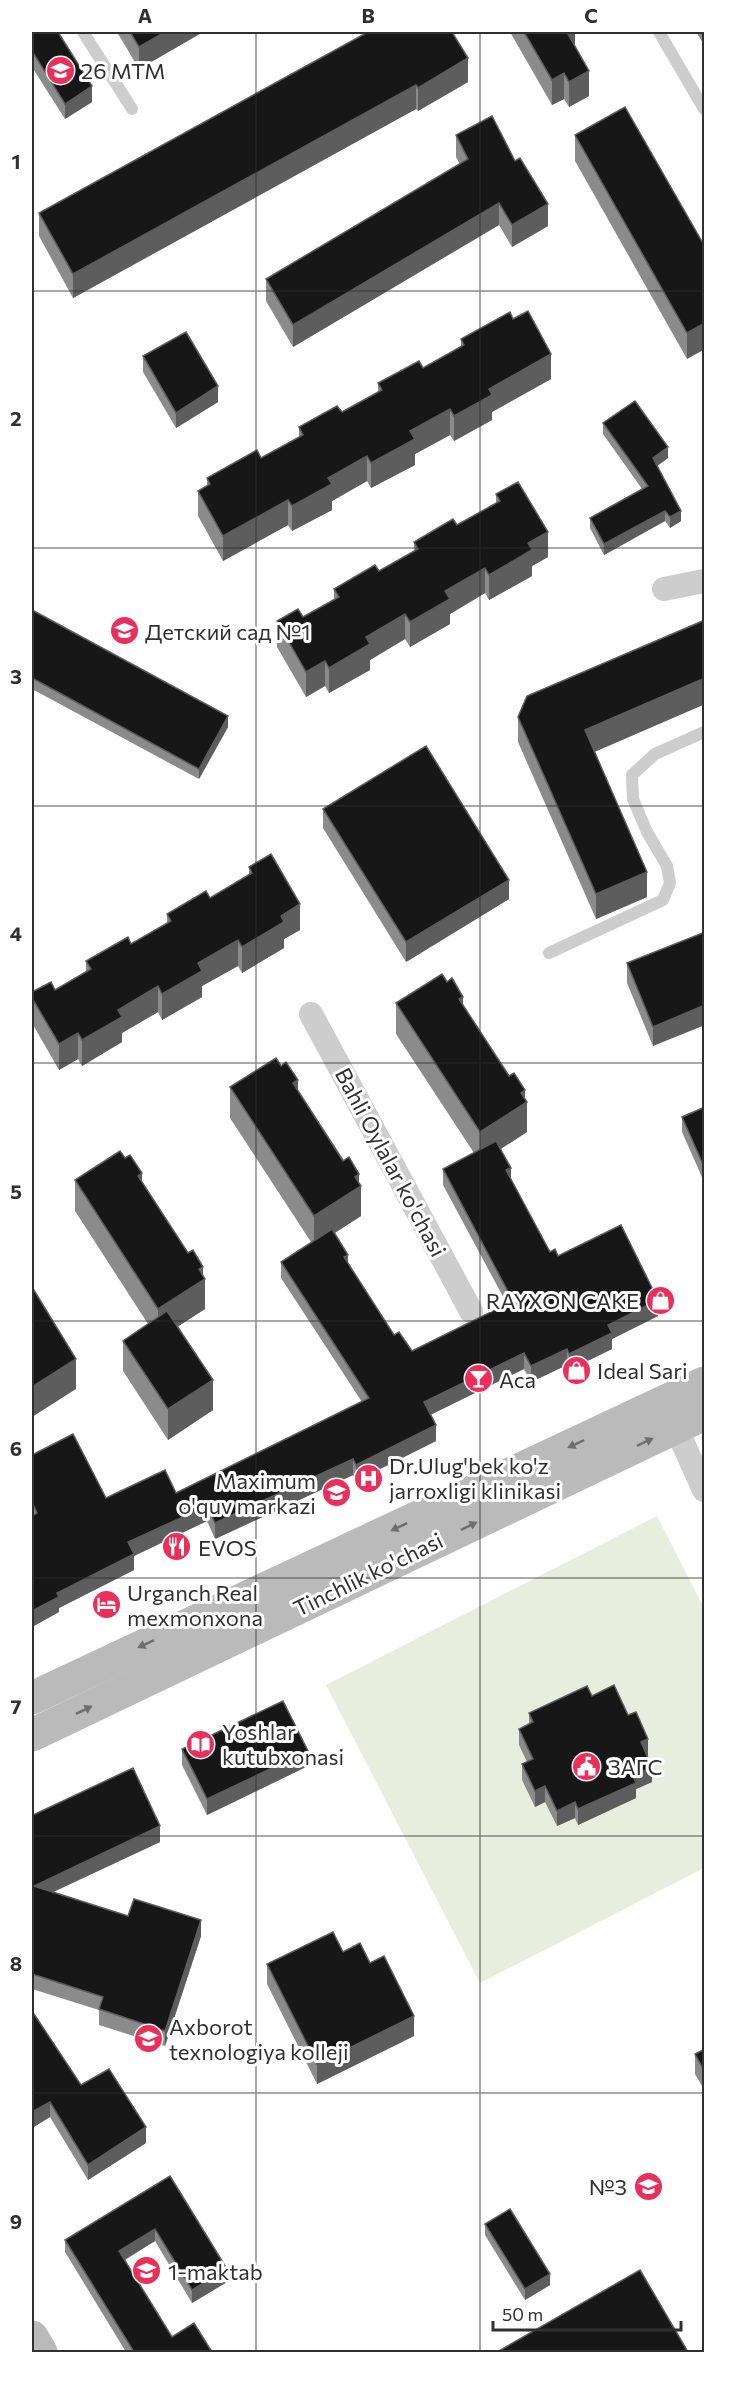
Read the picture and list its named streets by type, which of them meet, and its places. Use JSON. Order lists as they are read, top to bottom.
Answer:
{
  "streets": {
    "main road": ["Tinchlik ko'chasi"],
    "street": ["Bahli Oylalar ko'chasi"]
  },
  "places": {
    "school or university": [
      "26 MTM",
      "Детский сад №1",
      "Maximum o'quv markazi",
      "Axborot texnologiya kolleji",
      "№3",
      "1-maktab"
    ],
    "shop": ["RAYXON CAKE", "Ideal Sari"],
    "bar": ["Аса"],
    "hospital": ["Dr.Ulug'bek ko'z jarroxligi klinikasi"],
    "restaurant": ["EVOS"],
    "hotel": ["Urganch Real mexmonxona"],
    "library": ["Yoshlar kutubxonasi"],
    "public building": ["ЗАГС"]
  },
  "scale_bar": "50 m",
  "grid": {
    "columns": ["A", "B", "C"],
    "rows": [
      "1",
      "2",
      "3",
      "4",
      "5",
      "6",
      "7",
      "8",
      "9"
    ]
  }
}
